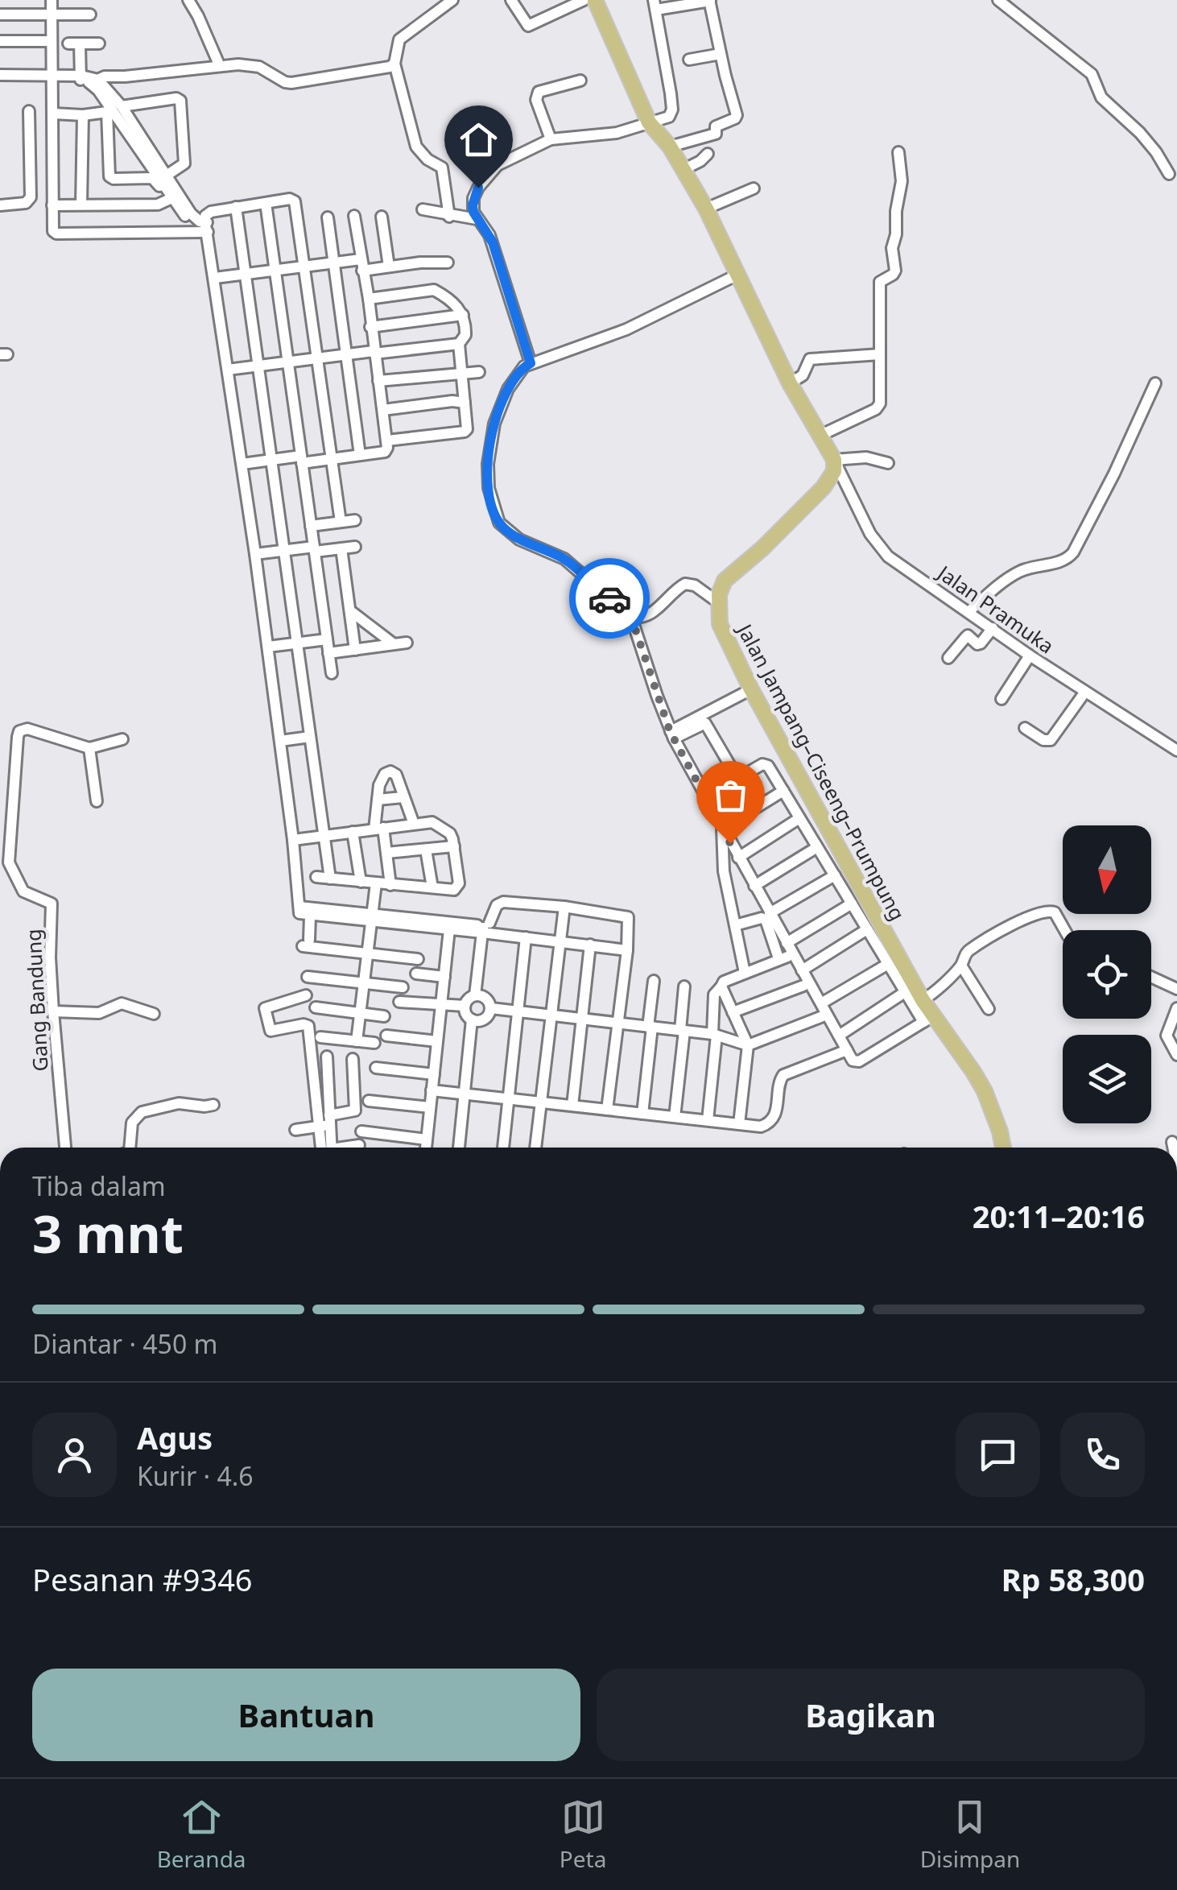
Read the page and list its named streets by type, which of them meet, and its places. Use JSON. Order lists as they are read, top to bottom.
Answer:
{
  "streets": {
    "main road": ["Jalan Jampang–Ciseeng–Prumpung"],
    "street": ["Jalan Pramuka", "Gang Bandung"]
  },
  "north": "bottom",
  "page": {
    "heading": ["3 mnt", "Tiba dalam", "20:11–20:16"],
    "panel": [
      "Agus",
      "Kurir · 4.6",
      "Pesanan #9346",
      "Rp 58,300"
    ],
    "bar": "Diantar · 450 m",
    "buttons": ["Bantuan", "Bagikan"],
    "tabs": ["Beranda", "Peta", "Disimpan"]
  }
}
